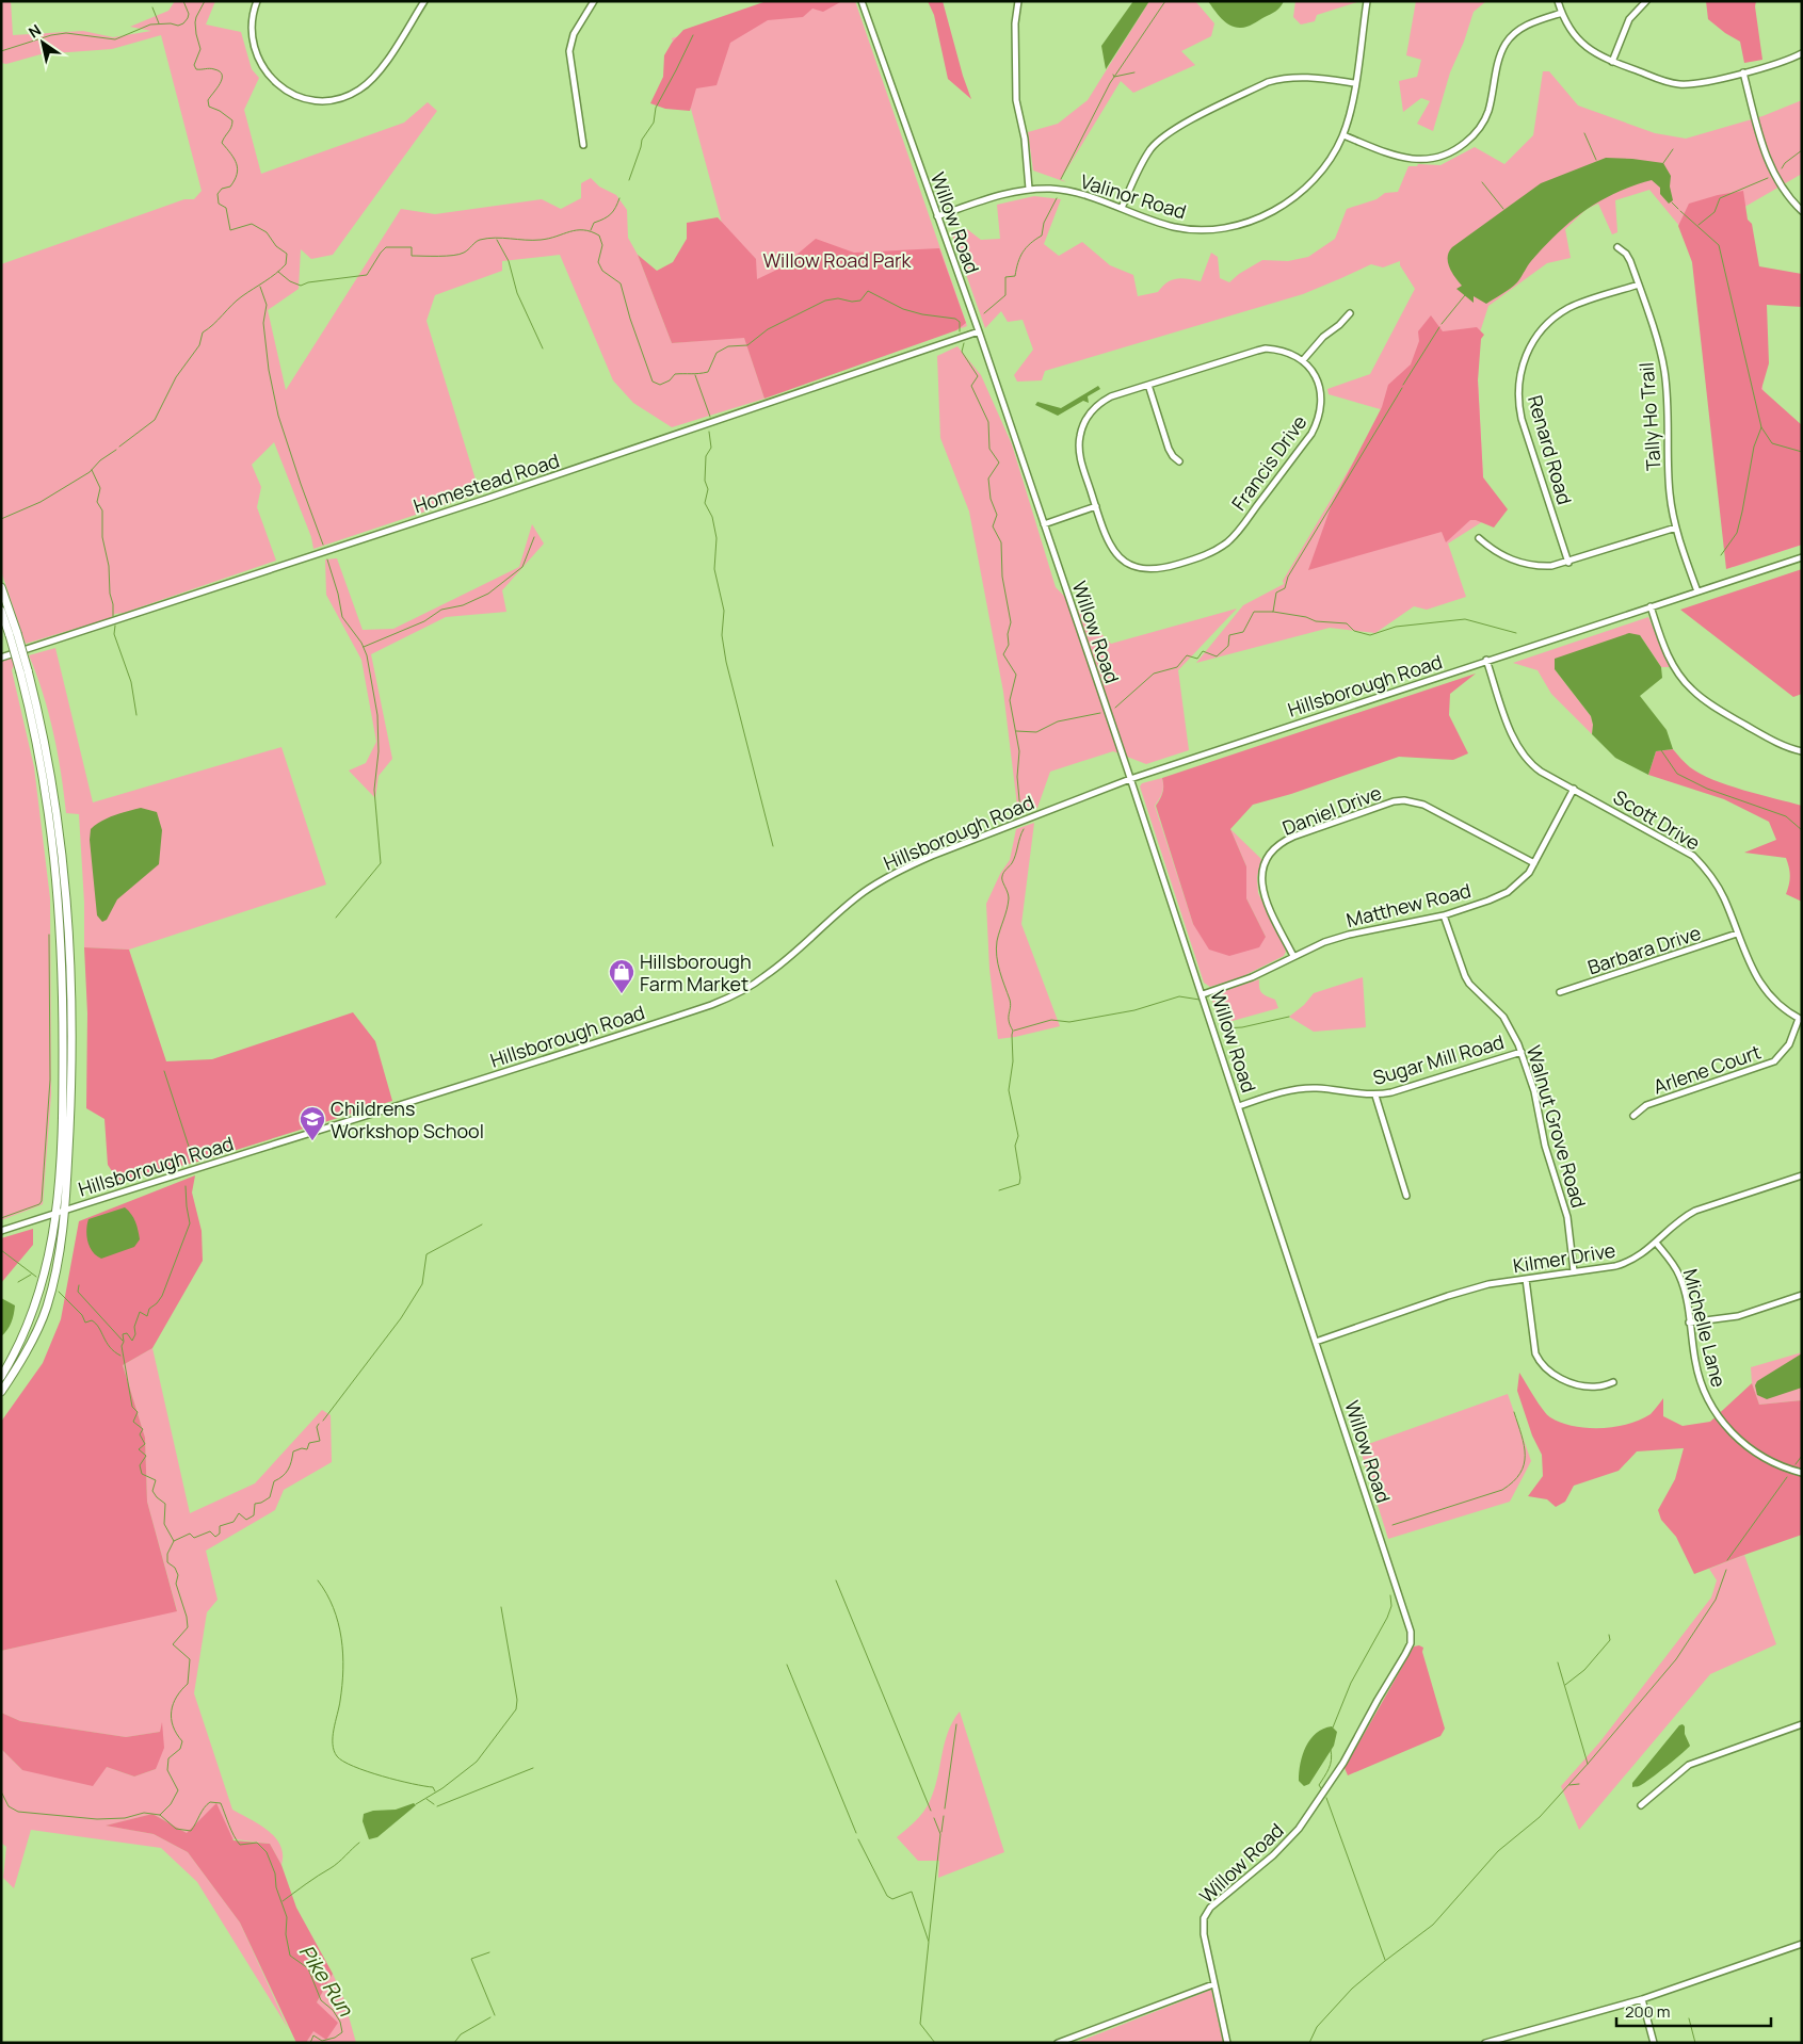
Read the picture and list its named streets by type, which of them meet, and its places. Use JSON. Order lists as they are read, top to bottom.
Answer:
{
  "streets": {
    "street": [
      "Valinor Road",
      "Willow Road",
      "Tally Ho Trail",
      "Renard Road",
      "Francis Drive",
      "Homestead Road",
      "Hillsborough Road",
      "Daniel Drive",
      "Scott Drive",
      "Matthew Road",
      "Barbara Drive",
      "Sugar Mill Road",
      "Arlene Court",
      "Walnut Grove Road",
      "Kilmer Drive",
      "Michelle Lane"
    ]
  },
  "crossings": [
    ["Valinor Road", "Willow Road"],
    ["Willow Road", "Homestead Road"],
    ["Willow Road", "Hillsborough Road"],
    ["Willow Road", "Matthew Road"],
    ["Willow Road", "Sugar Mill Road"],
    ["Willow Road", "Kilmer Drive"],
    ["Tally Ho Trail", "Renard Road"],
    ["Tally Ho Trail", "Hillsborough Road"],
    ["Hillsborough Road", "Scott Drive"],
    ["Daniel Drive", "Matthew Road"],
    ["Scott Drive", "Matthew Road"],
    ["Scott Drive", "Barbara Drive"],
    ["Scott Drive", "Arlene Court"],
    ["Matthew Road", "Walnut Grove Road"],
    ["Sugar Mill Road", "Walnut Grove Road"],
    ["Walnut Grove Road", "Kilmer Drive"],
    ["Kilmer Drive", "Michelle Lane"]
  ],
  "water": ["Pike Run"],
  "parks": ["Willow Road Park"],
  "places": {
    "shop": ["Hillsborough Farm Market"],
    "school or university": ["Childrens Workshop School"]
  },
  "scale_bar": "200 m",
  "north": "top left"
}
